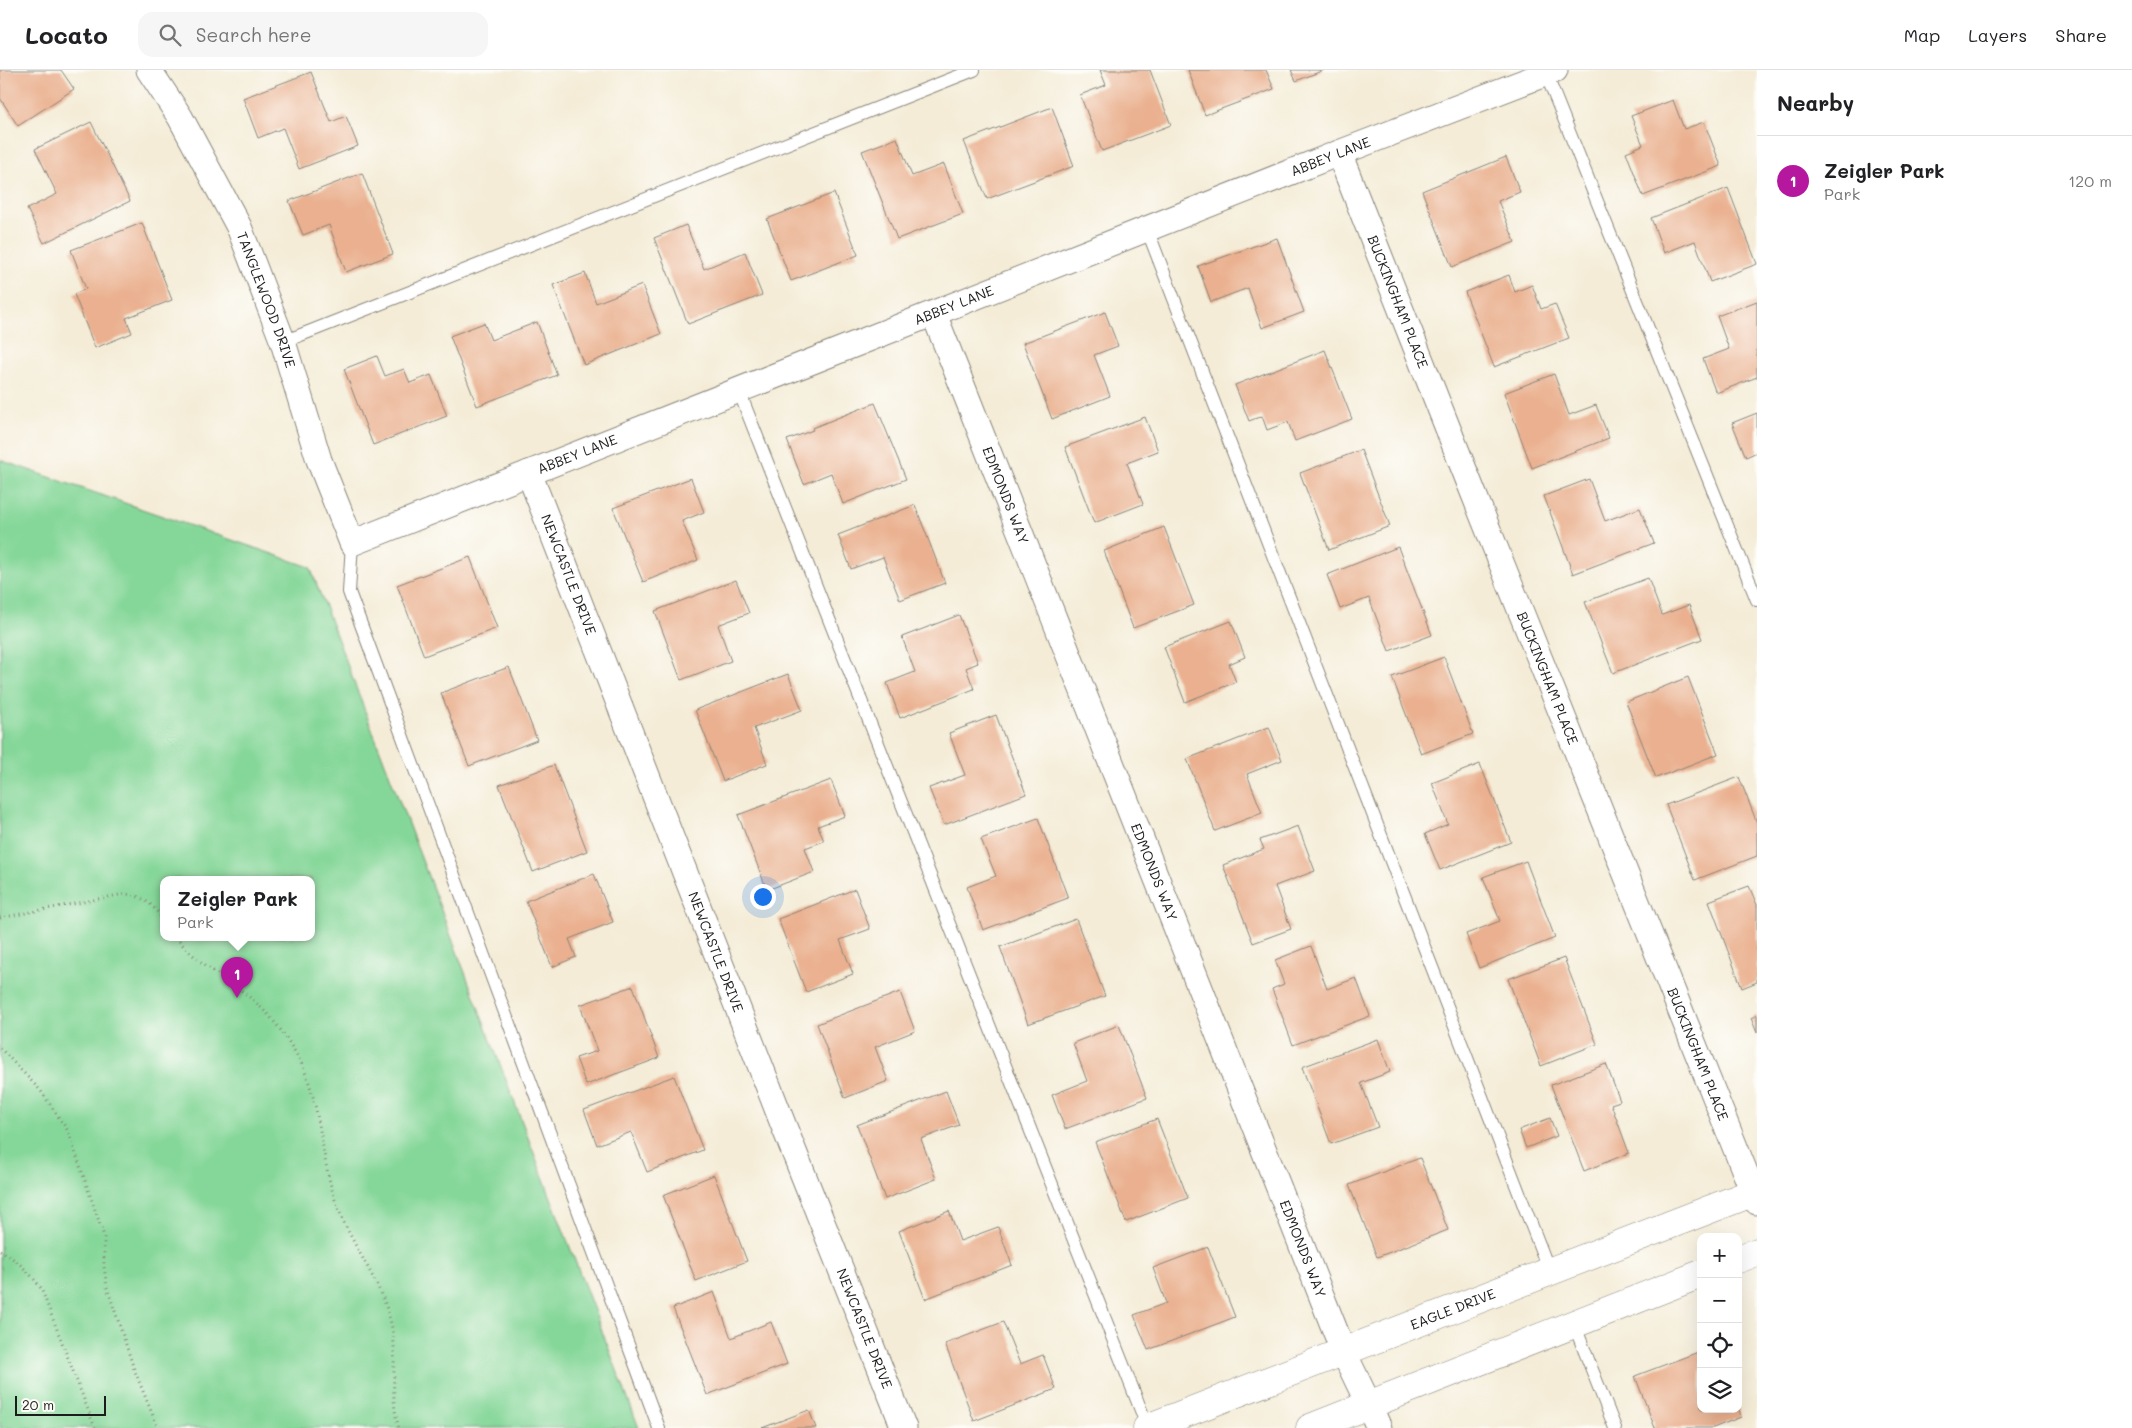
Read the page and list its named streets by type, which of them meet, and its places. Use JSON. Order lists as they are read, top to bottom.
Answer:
{
  "streets": {
    "street": [
      "ABBEY LANE",
      "TANGLEWOOD DRIVE",
      "BUCKINGHAM PLACE",
      "EDMONDS WAY",
      "NEWCASTLE DRIVE",
      "EAGLE DRIVE"
    ]
  },
  "crossings": [
    ["ABBEY LANE", "TANGLEWOOD DRIVE"],
    ["ABBEY LANE", "BUCKINGHAM PLACE"],
    ["ABBEY LANE", "EDMONDS WAY"],
    ["ABBEY LANE", "NEWCASTLE DRIVE"],
    ["BUCKINGHAM PLACE", "EAGLE DRIVE"],
    ["EDMONDS WAY", "EAGLE DRIVE"]
  ],
  "scale_bar": "20 m",
  "page": {
    "header": "Locato",
    "search": "Search here",
    "nav": ["Map", "Layers", "Share"],
    "heading": "Nearby",
    "list": [
      {
        "mark": "1",
        "name": "Zeigler Park",
        "note": "Park",
        "value": "120 m"
      }
    ],
    "popup": ["Zeigler Park", "Park"],
    "pins": "1",
    "map_buttons": ["+", "−"],
    "scale": "20 m"
  }
}
